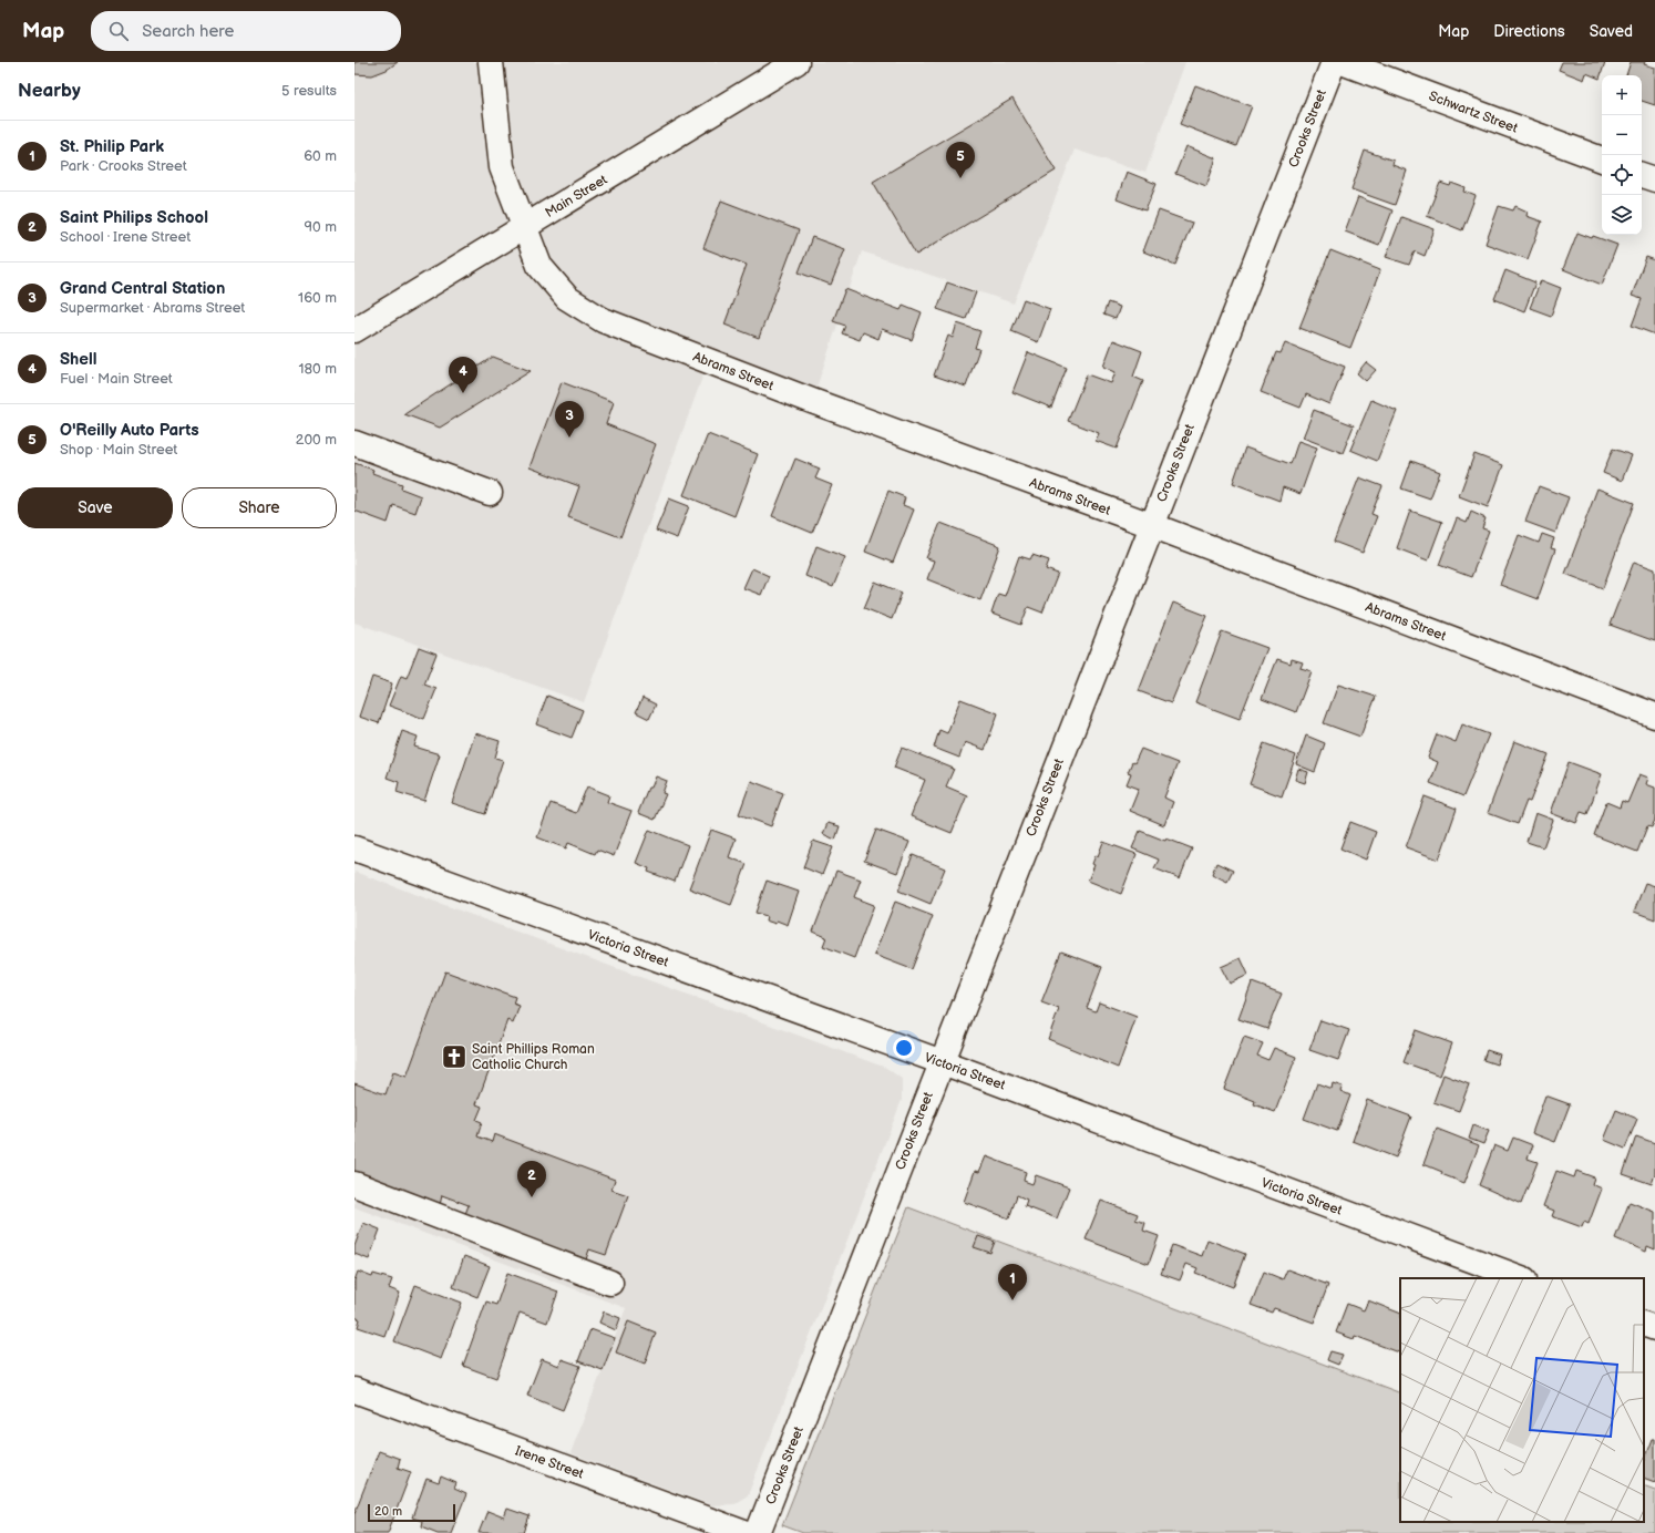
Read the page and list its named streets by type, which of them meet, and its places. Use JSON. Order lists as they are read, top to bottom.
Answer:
{
  "streets": {
    "street": [
      "Schwartz Street",
      "Crooks Street",
      "Main Street",
      "Abrams Street",
      "Victoria Street",
      "Irene Street"
    ]
  },
  "crossings": [
    ["Crooks Street", "Abrams Street"],
    ["Crooks Street", "Victoria Street"],
    ["Main Street", "Abrams Street"]
  ],
  "places": {
    "church": ["Saint Phillips Roman Catholic Church"]
  },
  "scale_bar": "20 m",
  "page": {
    "header": "Map",
    "search": "Search here",
    "nav": ["Map", "Directions", "Saved"],
    "heading": ["Nearby", "5 results"],
    "map_buttons": ["+", "−"],
    "list": [
      {
        "mark": "1",
        "name": "St. Philip Park",
        "note": "Park · Crooks Street",
        "value": "60 m"
      },
      {
        "mark": "2",
        "name": "Saint Philips School",
        "note": "School · Irene Street",
        "value": "90 m"
      },
      {
        "mark": "3",
        "name": "Grand Central Station",
        "note": "Supermarket · Abrams Street",
        "value": "160 m"
      },
      {
        "mark": "4",
        "name": "Shell",
        "note": "Fuel · Main Street",
        "value": "180 m"
      },
      {
        "mark": "5",
        "name": "O'Reilly Auto Parts",
        "note": "Shop · Main Street",
        "value": "200 m"
      }
    ],
    "pins": [
      "5",
      "4",
      "3",
      "2",
      "1"
    ],
    "buttons": ["Save", "Share"],
    "scale": "20 m"
  }
}
